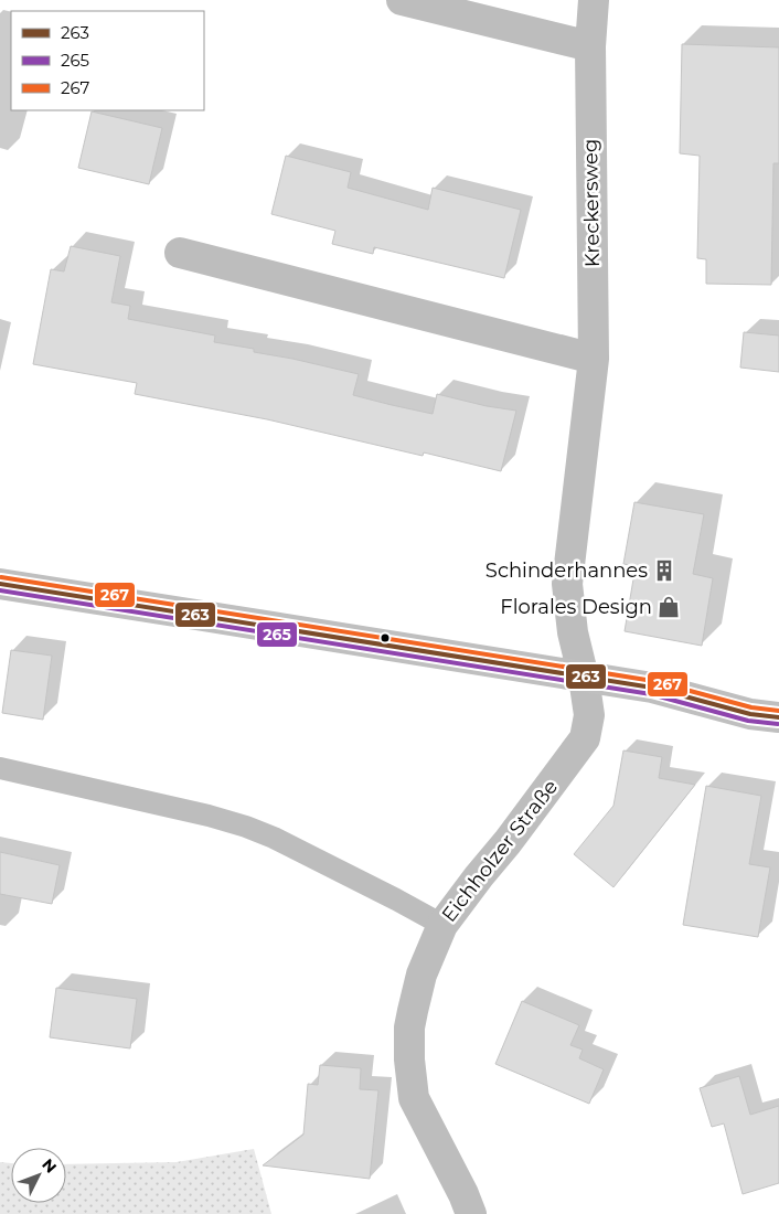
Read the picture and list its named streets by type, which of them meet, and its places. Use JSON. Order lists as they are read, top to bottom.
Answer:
{
  "streets": {
    "street": ["Kreckersweg", "Eichholzer Straße"]
  },
  "crossings": [
    ["Kreckersweg", "Eichholzer Straße"]
  ],
  "places": {
    "building": ["Schinderhannes"],
    "shop": ["Florales Design"]
  },
  "lines": ["transit line 267", "transit line 263", "transit line 265"],
  "legend": ["263", "265", "267"],
  "north": "top right"
}
